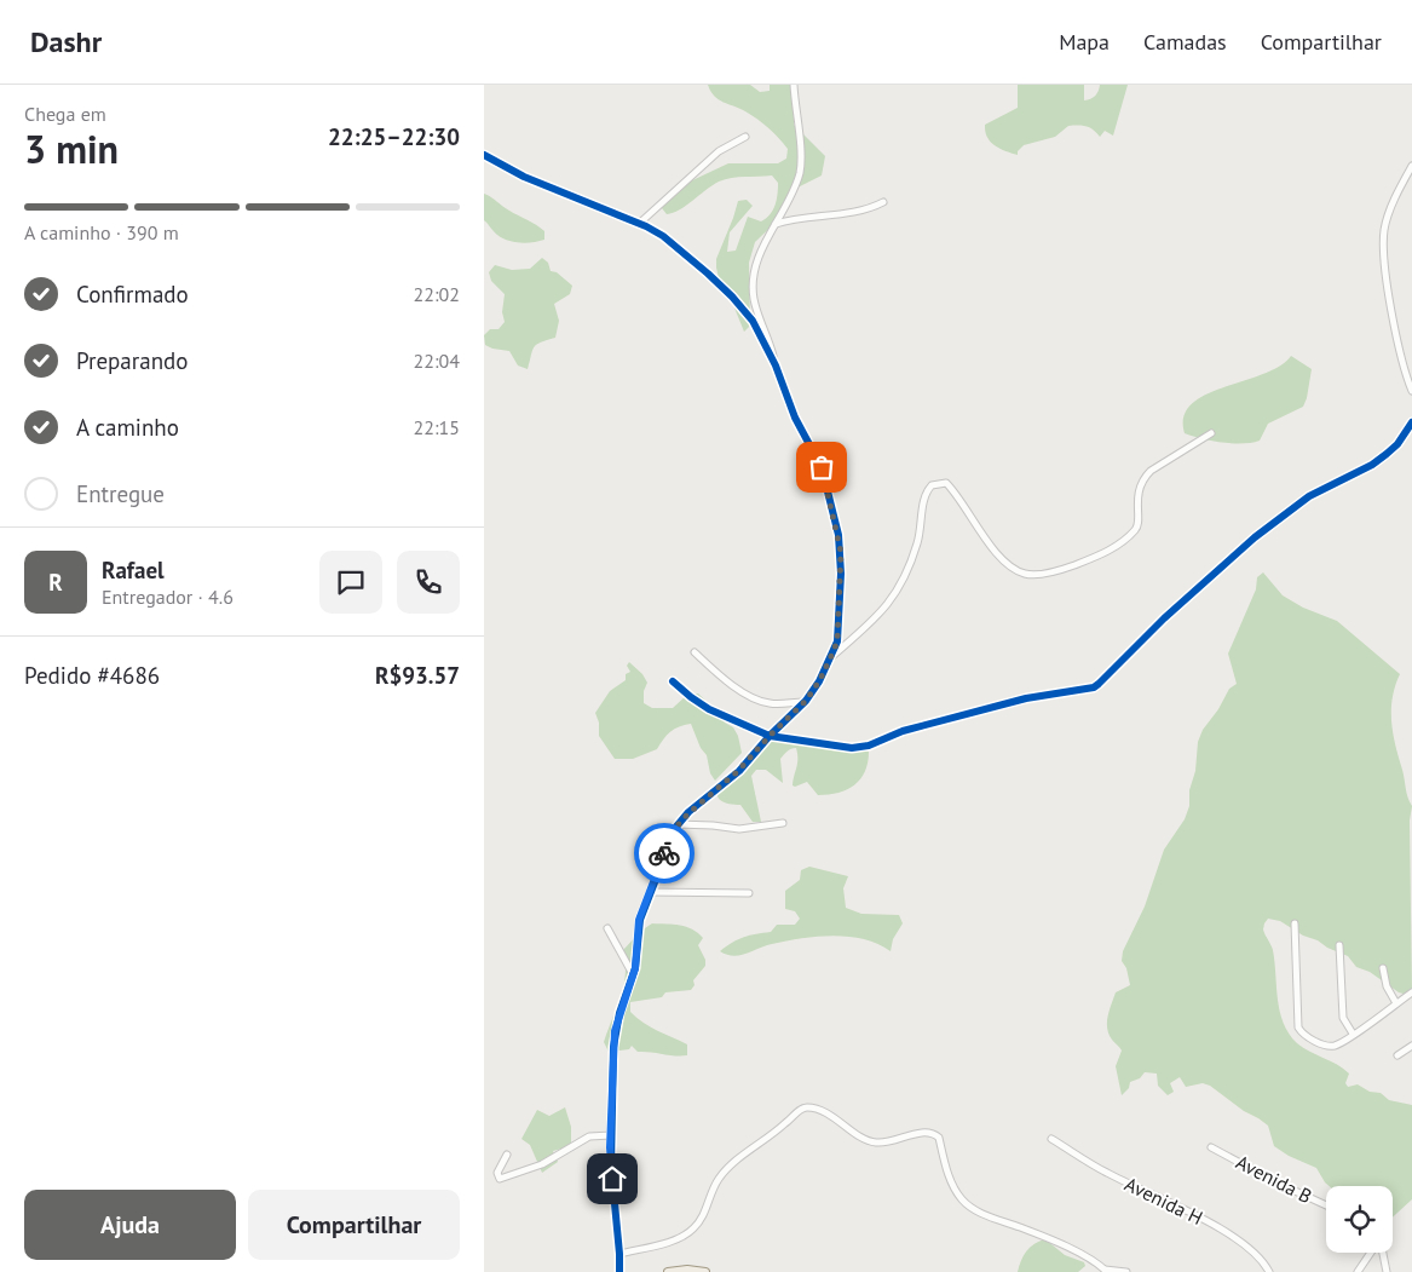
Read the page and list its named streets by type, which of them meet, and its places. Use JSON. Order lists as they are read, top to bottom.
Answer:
{
  "streets": {
    "street": ["Avenida B", "Avenida H"]
  },
  "page": {
    "header": "Dashr",
    "nav": ["Mapa", "Camadas", "Compartilhar"],
    "heading": ["3 min", "Chega em", "22:25–22:30"],
    "panel": [
      "Rafael",
      "Entregador · 4.6",
      "Pedido #4686",
      "R$93.57"
    ],
    "bar": "A caminho · 390 m",
    "list": [
      ["Confirmado", "22:02"],
      ["Preparando", "22:04"],
      ["A caminho", "22:15"],
      "Entregue"
    ],
    "round": "R",
    "buttons": ["Ajuda", "Compartilhar"]
  }
}
